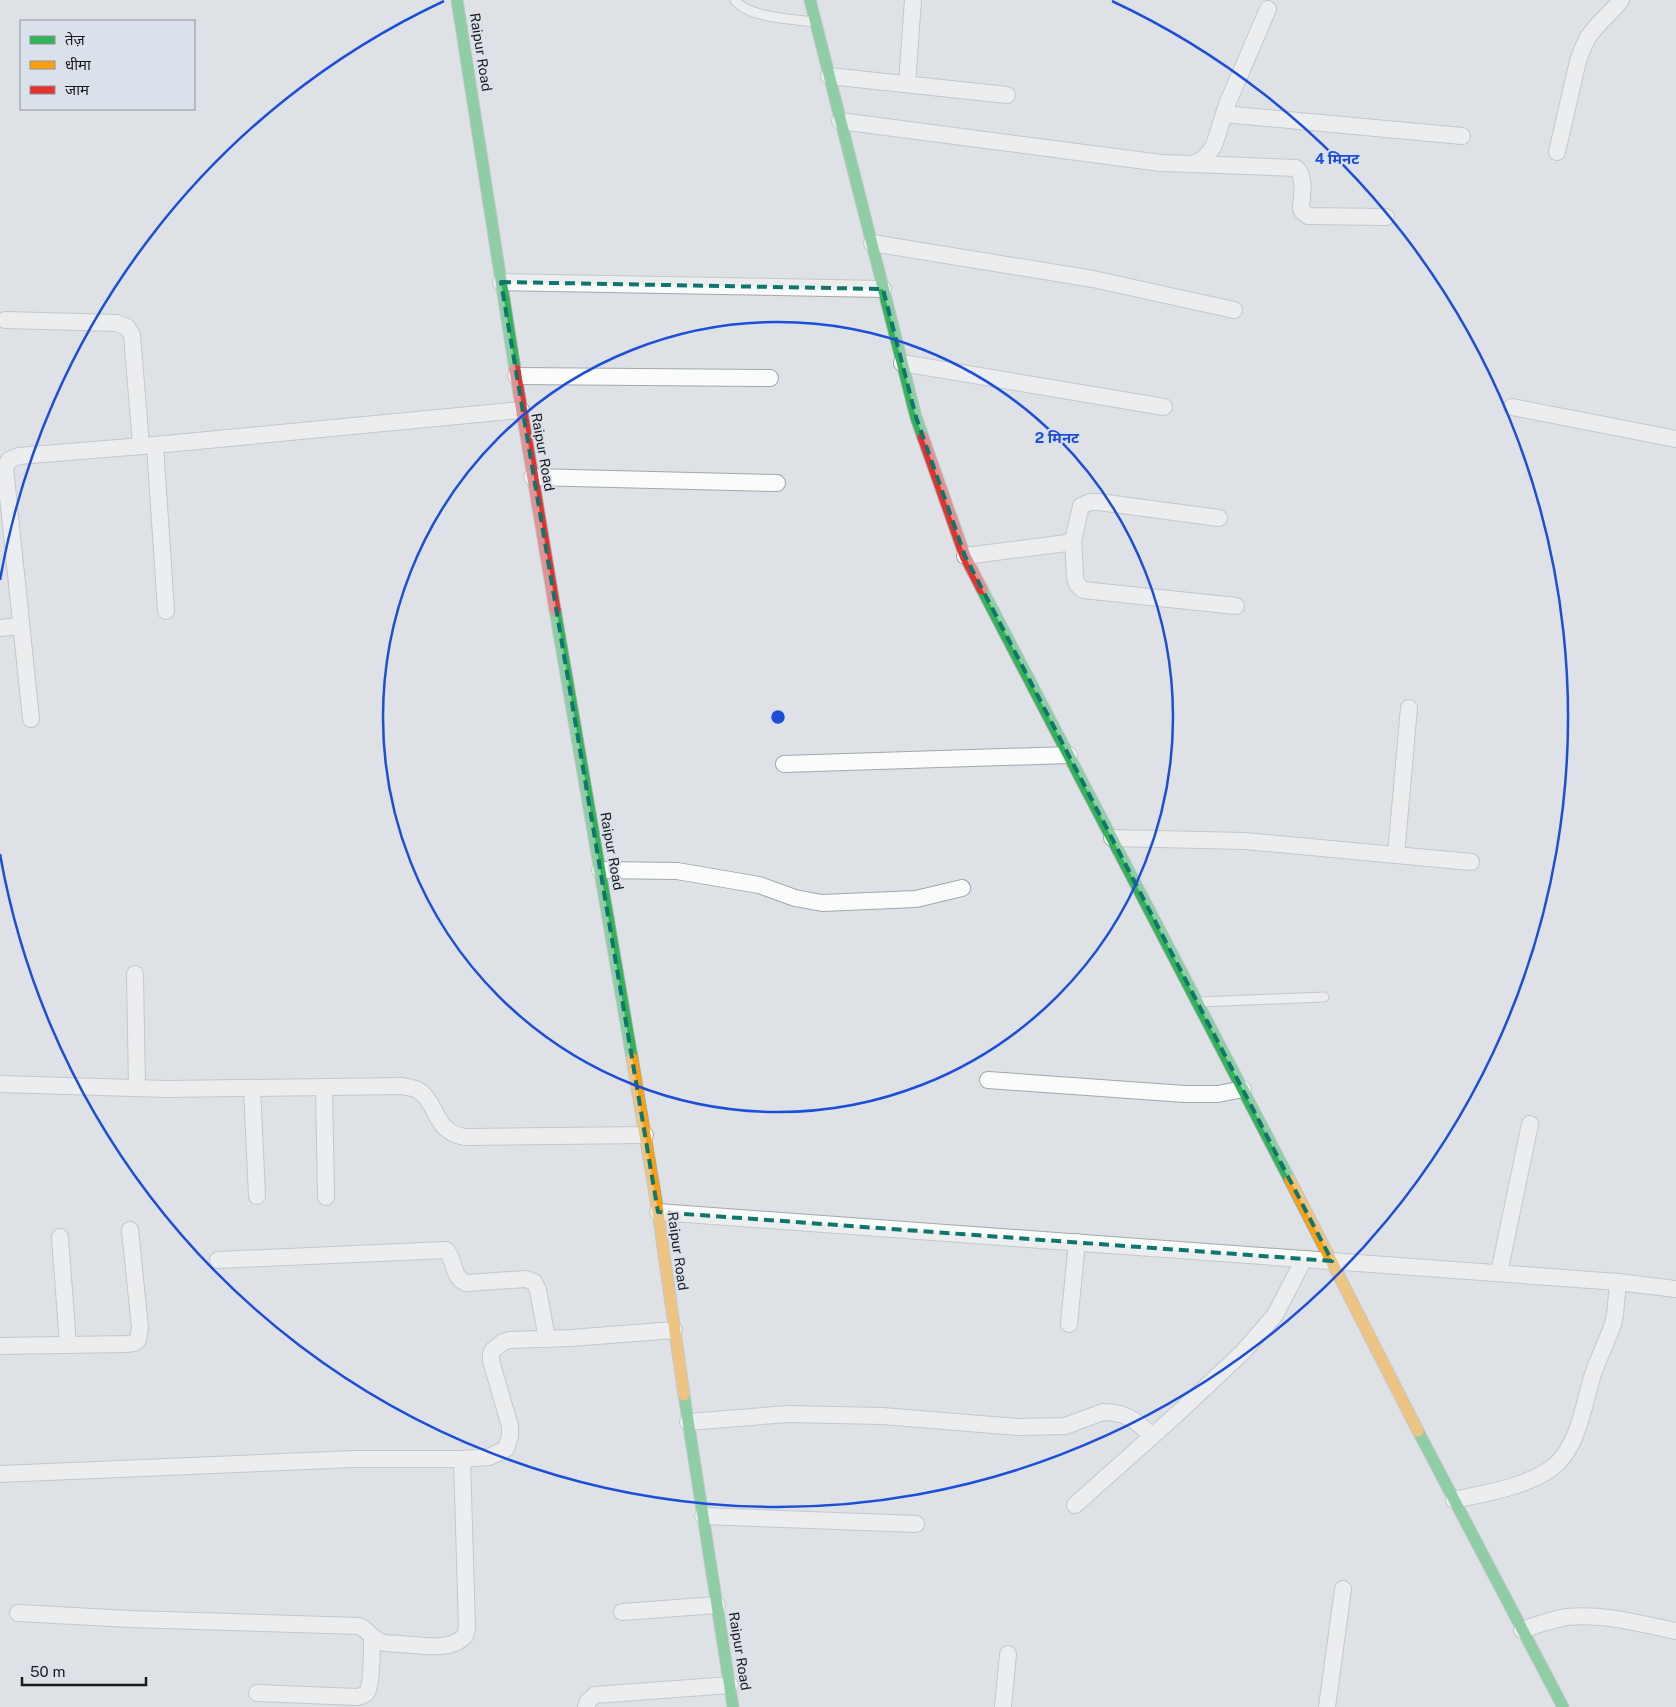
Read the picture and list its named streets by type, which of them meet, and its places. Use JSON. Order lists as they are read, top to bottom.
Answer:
{
  "streets": {
    "street": ["Raipur Road"]
  },
  "legend": ["तेज़", "धीमा", "जाम"],
  "scale_bar": "50 m",
  "rings": ["4 मिनट", "2 मिनट"]
}
